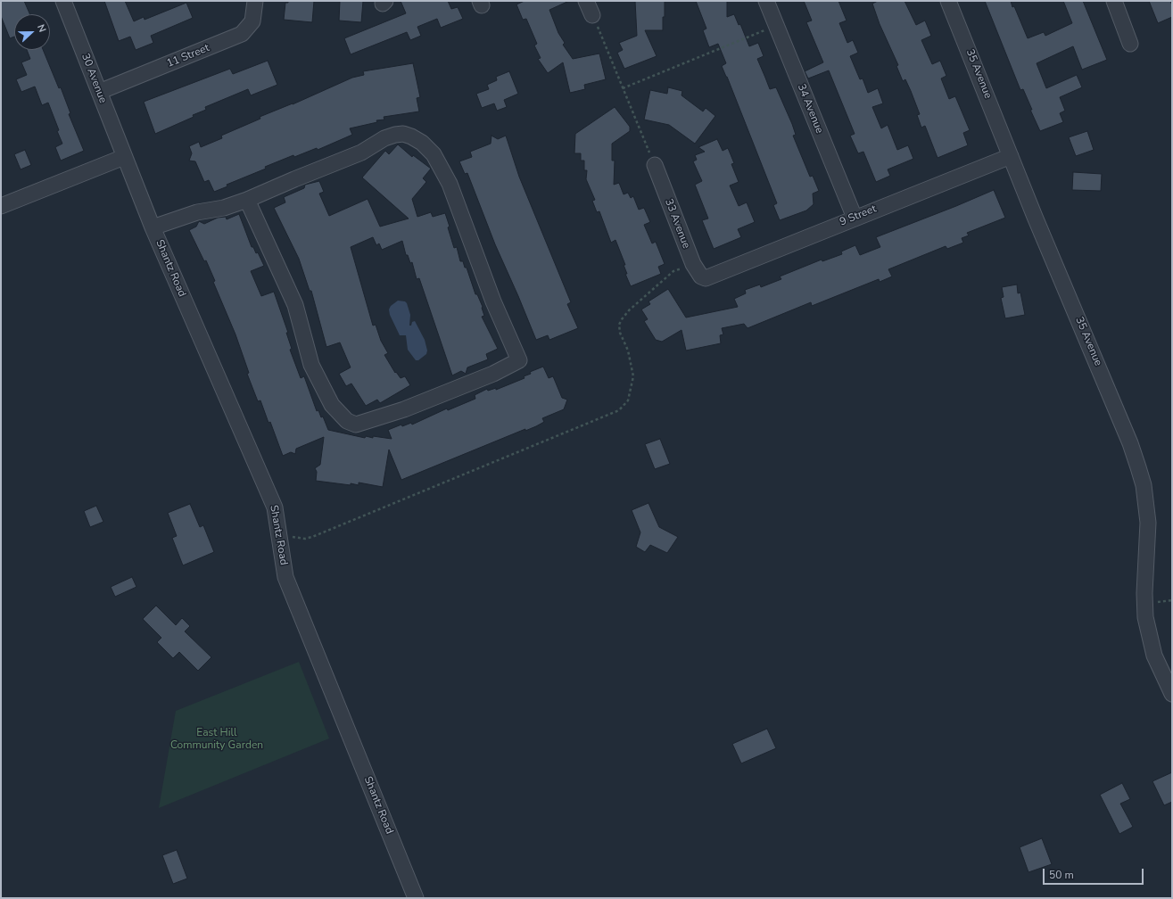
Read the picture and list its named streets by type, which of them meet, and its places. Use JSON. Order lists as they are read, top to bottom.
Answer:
{
  "streets": {
    "street": [
      "11 Street",
      "35 Avenue",
      "30 Avenue",
      "34 Avenue",
      "9 Street",
      "33 Avenue",
      "Shantz Road"
    ]
  },
  "crossings": [
    ["11 Street", "30 Avenue"],
    ["35 Avenue", "9 Street"],
    ["30 Avenue", "Shantz Road"],
    ["34 Avenue", "9 Street"],
    ["9 Street", "33 Avenue"]
  ],
  "parks": ["East Hill Community Garden"],
  "scale_bar": "50 m",
  "north": "right"
}
